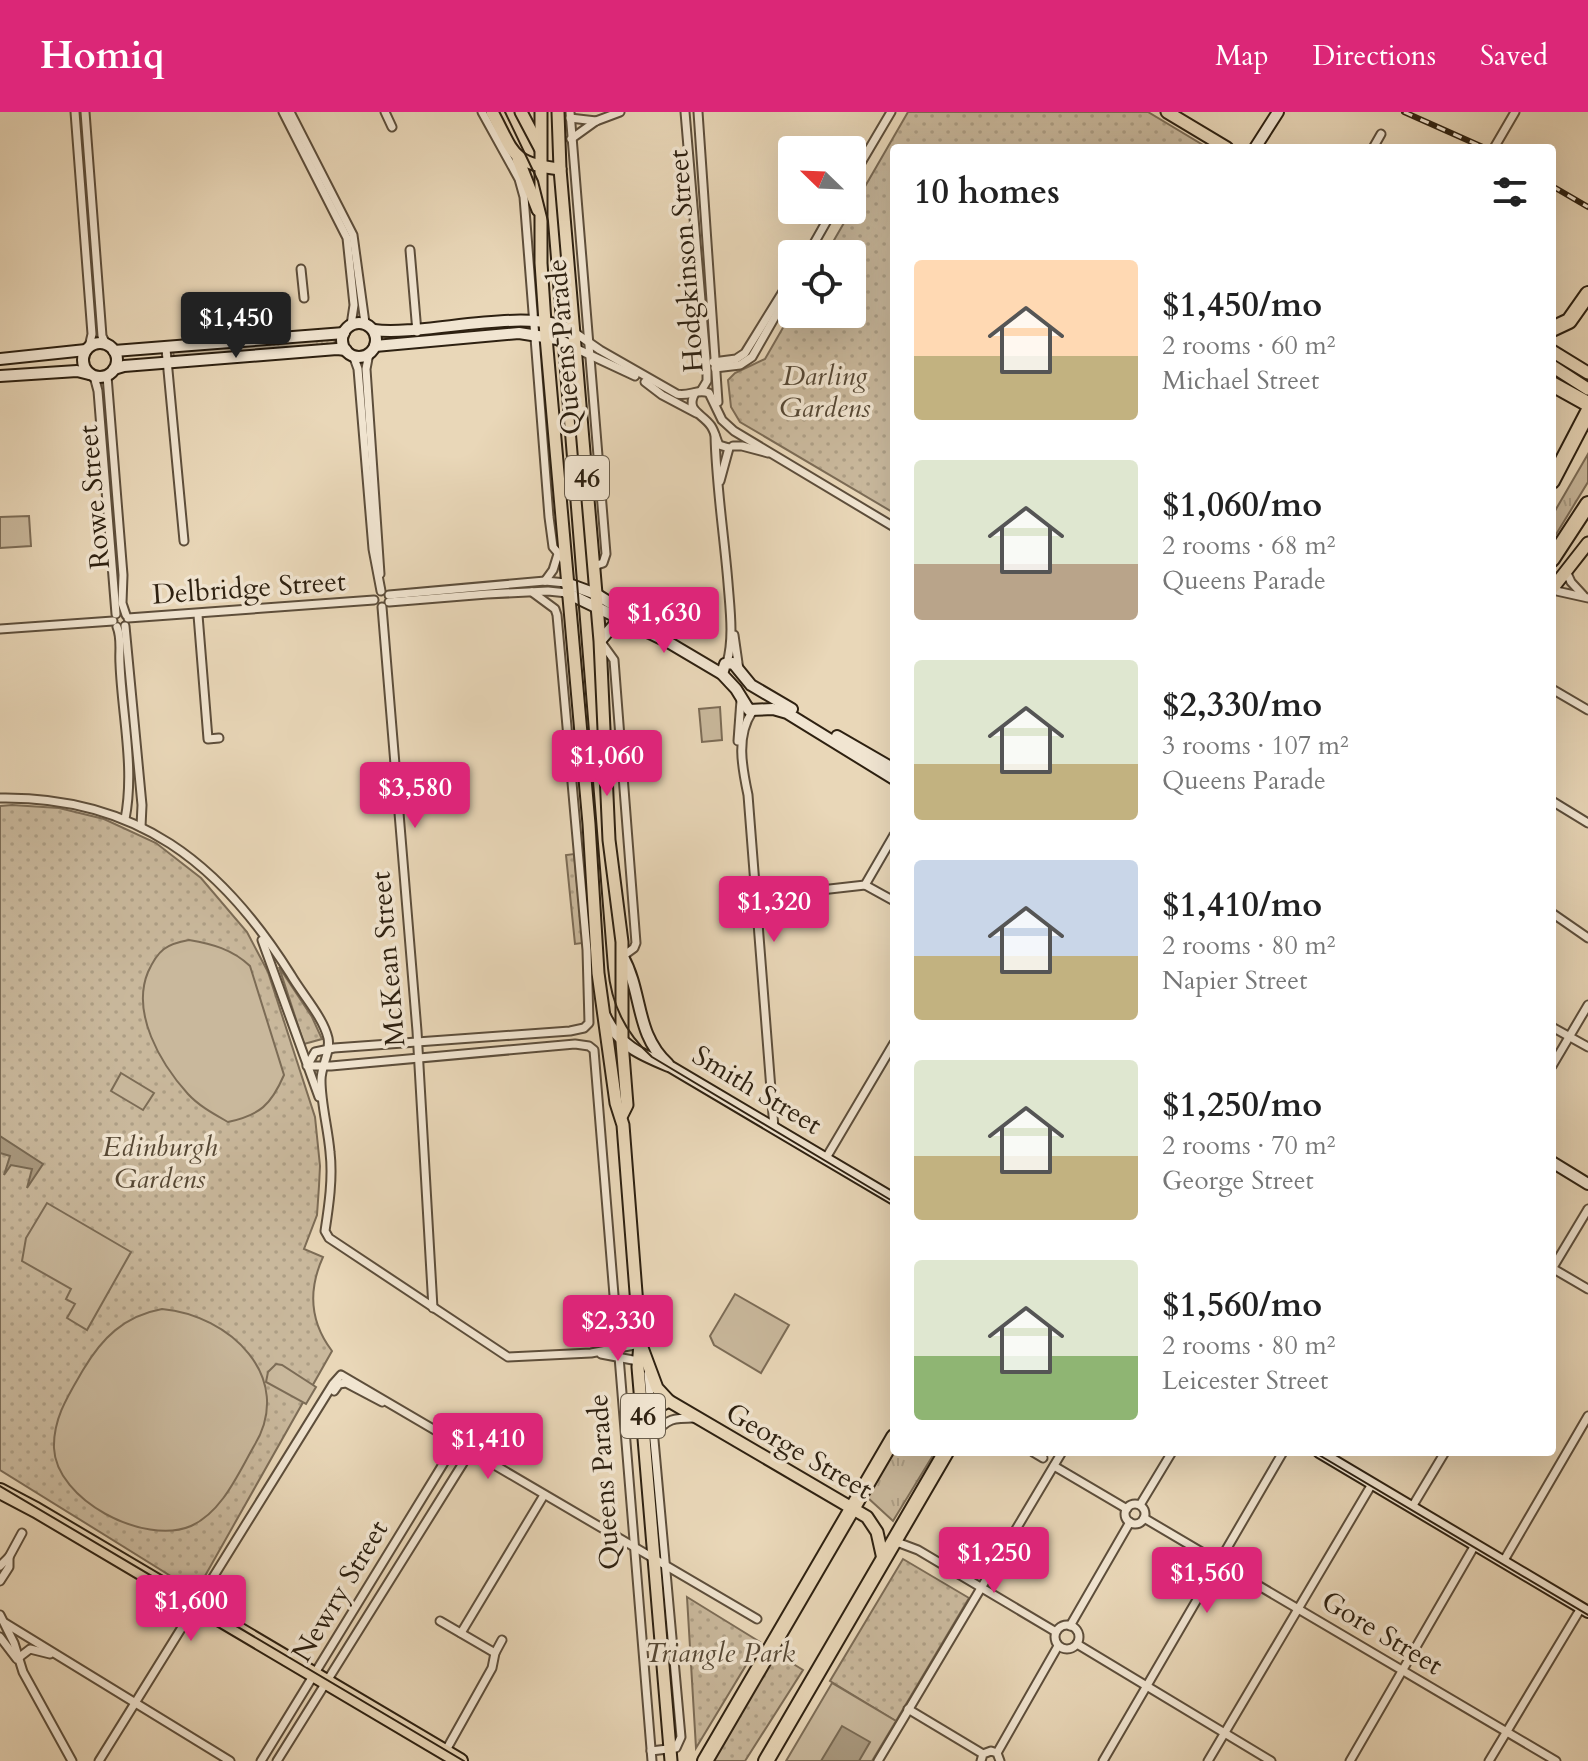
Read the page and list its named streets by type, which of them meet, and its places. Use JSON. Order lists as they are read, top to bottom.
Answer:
{
  "streets": {
    "main road": ["Queens Parade", "46", "George Street"],
    "street": [
      "Hodgkinson Street",
      "Rowe Street",
      "Delbridge Street",
      "McKean Street",
      "Smith Street",
      "Newry Street",
      "Gore Street"
    ]
  },
  "crossings": [
    ["Queens Parade", "46"],
    ["Queens Parade", "Delbridge Street"],
    ["Queens Parade", "Smith Street"],
    ["Queens Parade", "George Street"],
    ["Rowe Street", "Delbridge Street"],
    ["Delbridge Street", "McKean Street"]
  ],
  "parks": ["Darling Gardens", "Edinburgh Gardens", "Triangle Park"],
  "north": "top left",
  "page": {
    "header": "Homiq",
    "nav": ["Map", "Directions", "Saved"],
    "heading": "10 homes",
    "list": [
      {
        "name": "$1,450/mo",
        "note": "2 rooms · 60 m² · Michael Street"
      },
      {
        "name": "$1,060/mo",
        "note": "2 rooms · 68 m² · Queens Parade"
      },
      {
        "name": "$2,330/mo",
        "note": "3 rooms · 107 m² · Queens Parade"
      },
      {
        "name": "$1,410/mo",
        "note": "2 rooms · 80 m² · Napier Street"
      },
      {
        "name": "$1,250/mo",
        "note": "2 rooms · 70 m² · George Street"
      },
      {
        "name": "$1,560/mo",
        "note": "2 rooms · 80 m² · Leicester Street"
      }
    ],
    "price": [
      "$1,450",
      "$1,630",
      "$1,060",
      "$3,580",
      "$1,320",
      "$2,330",
      "$1,410",
      "$1,250",
      "$1,560",
      "$1,600"
    ]
  }
}
